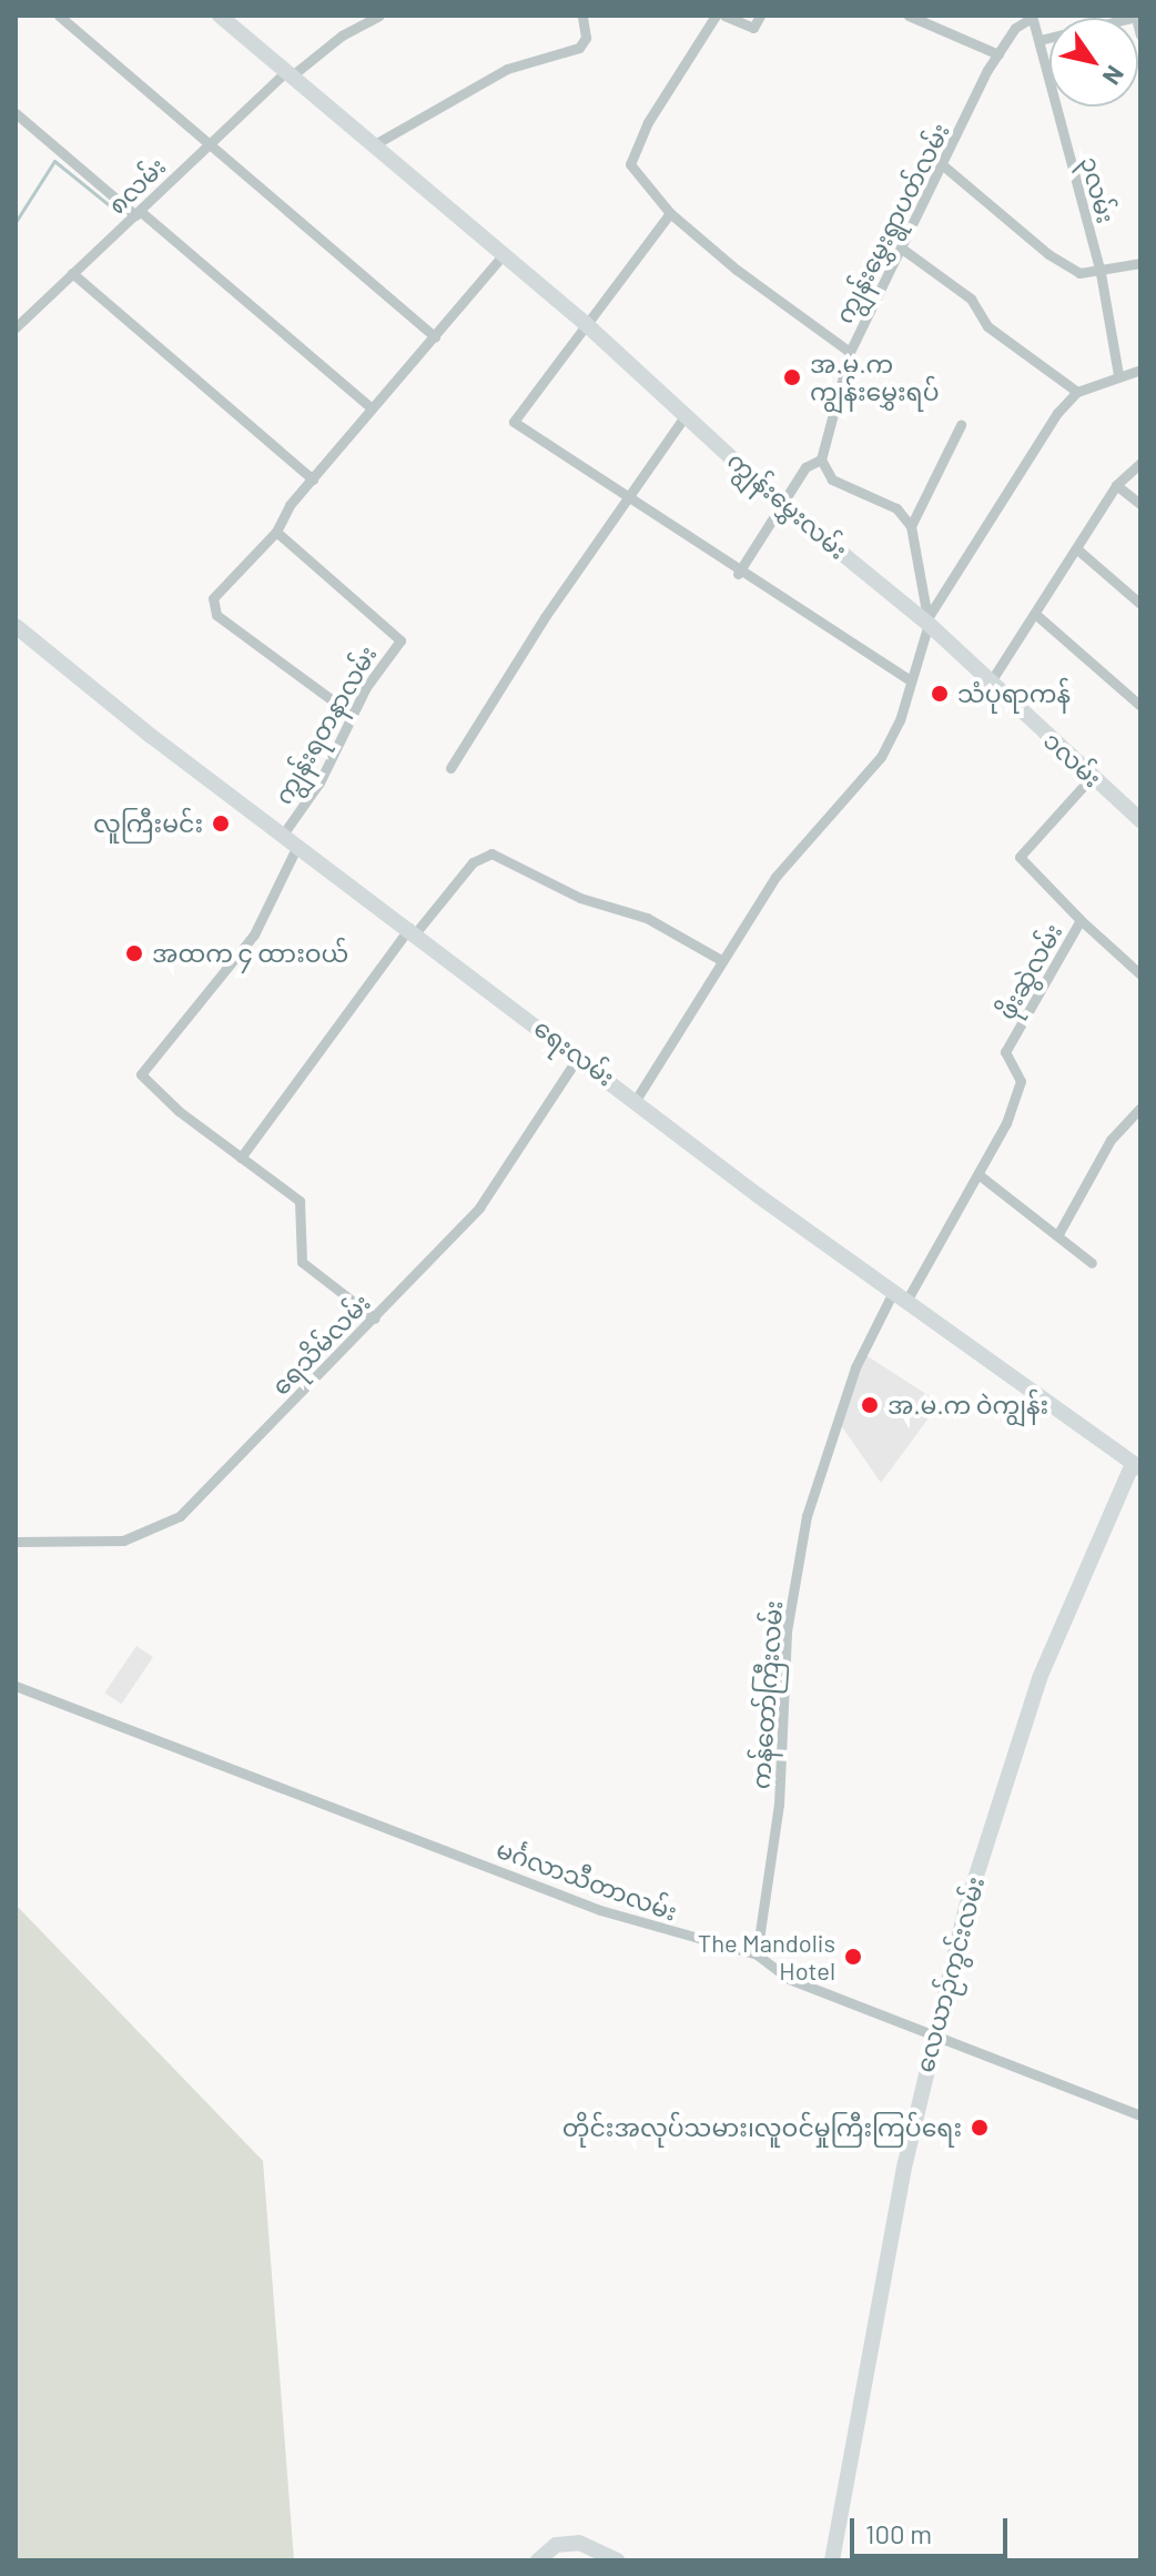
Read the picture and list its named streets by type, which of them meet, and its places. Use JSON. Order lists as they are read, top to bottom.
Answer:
{
  "streets": {
    "street": [
      "၈လမ်း",
      "၃လမ်း",
      "ကျွန်းမွှေးရွာပတ်လမ်း",
      "ကျွန်းမွှေးလမ်း",
      "ကျွန်းရတနာလမ်း",
      "၁လမ်း",
      "ဖိုးဆွဲလမ်း",
      "ရေးလမ်း",
      "ရေသိမ်လမ်း",
      "ကန်တော်ကြီးလမ်း",
      "မင်္ဂလာသီတာလမ်း",
      "လေယာဉ်ကွင်းလမ်း"
    ]
  },
  "crossings": [
    ["၈လမ်း", "ကျွန်းမွှေးလမ်း"],
    ["၃လမ်း", "ကျွန်းမွှေးရွာပတ်လမ်း"],
    ["ကျွန်းမွှေးလမ်း", "၁လမ်း"],
    ["ကျွန်းရတနာလမ်း", "ရေးလမ်း"],
    ["၁လမ်း", "ဖိုးဆွဲလမ်း"],
    ["ဖိုးဆွဲလမ်း", "ရေးလမ်း"],
    ["ဖိုးဆွဲလမ်း", "ကန်တော်ကြီးလမ်း"],
    ["ရေးလမ်း", "ရေသိမ်လမ်း"],
    ["ရေးလမ်း", "ကန်တော်ကြီးလမ်း"],
    ["ရေးလမ်း", "လေယာဉ်ကွင်းလမ်း"],
    ["ကန်တော်ကြီးလမ်း", "မင်္ဂလာသီတာလမ်း"],
    ["မင်္ဂလာသီတာလမ်း", "လေယာဉ်ကွင်းလမ်း"]
  ],
  "places": [
    "အ.မ.က ကျွန်းမွှေးရပ်",
    "သံပုရာကန်",
    "လူကြီးမင်း",
    "အထက ၄ ထားဝယ်",
    "အ.မ.က ဝဲကျွန်း",
    "The Mandolis Hotel",
    "တိုင်းအလုပ်သမား၊လူဝင်မှုကြီးကြပ်ရေး"
  ],
  "scale_bar": "100 m",
  "north": "bottom right"
}
